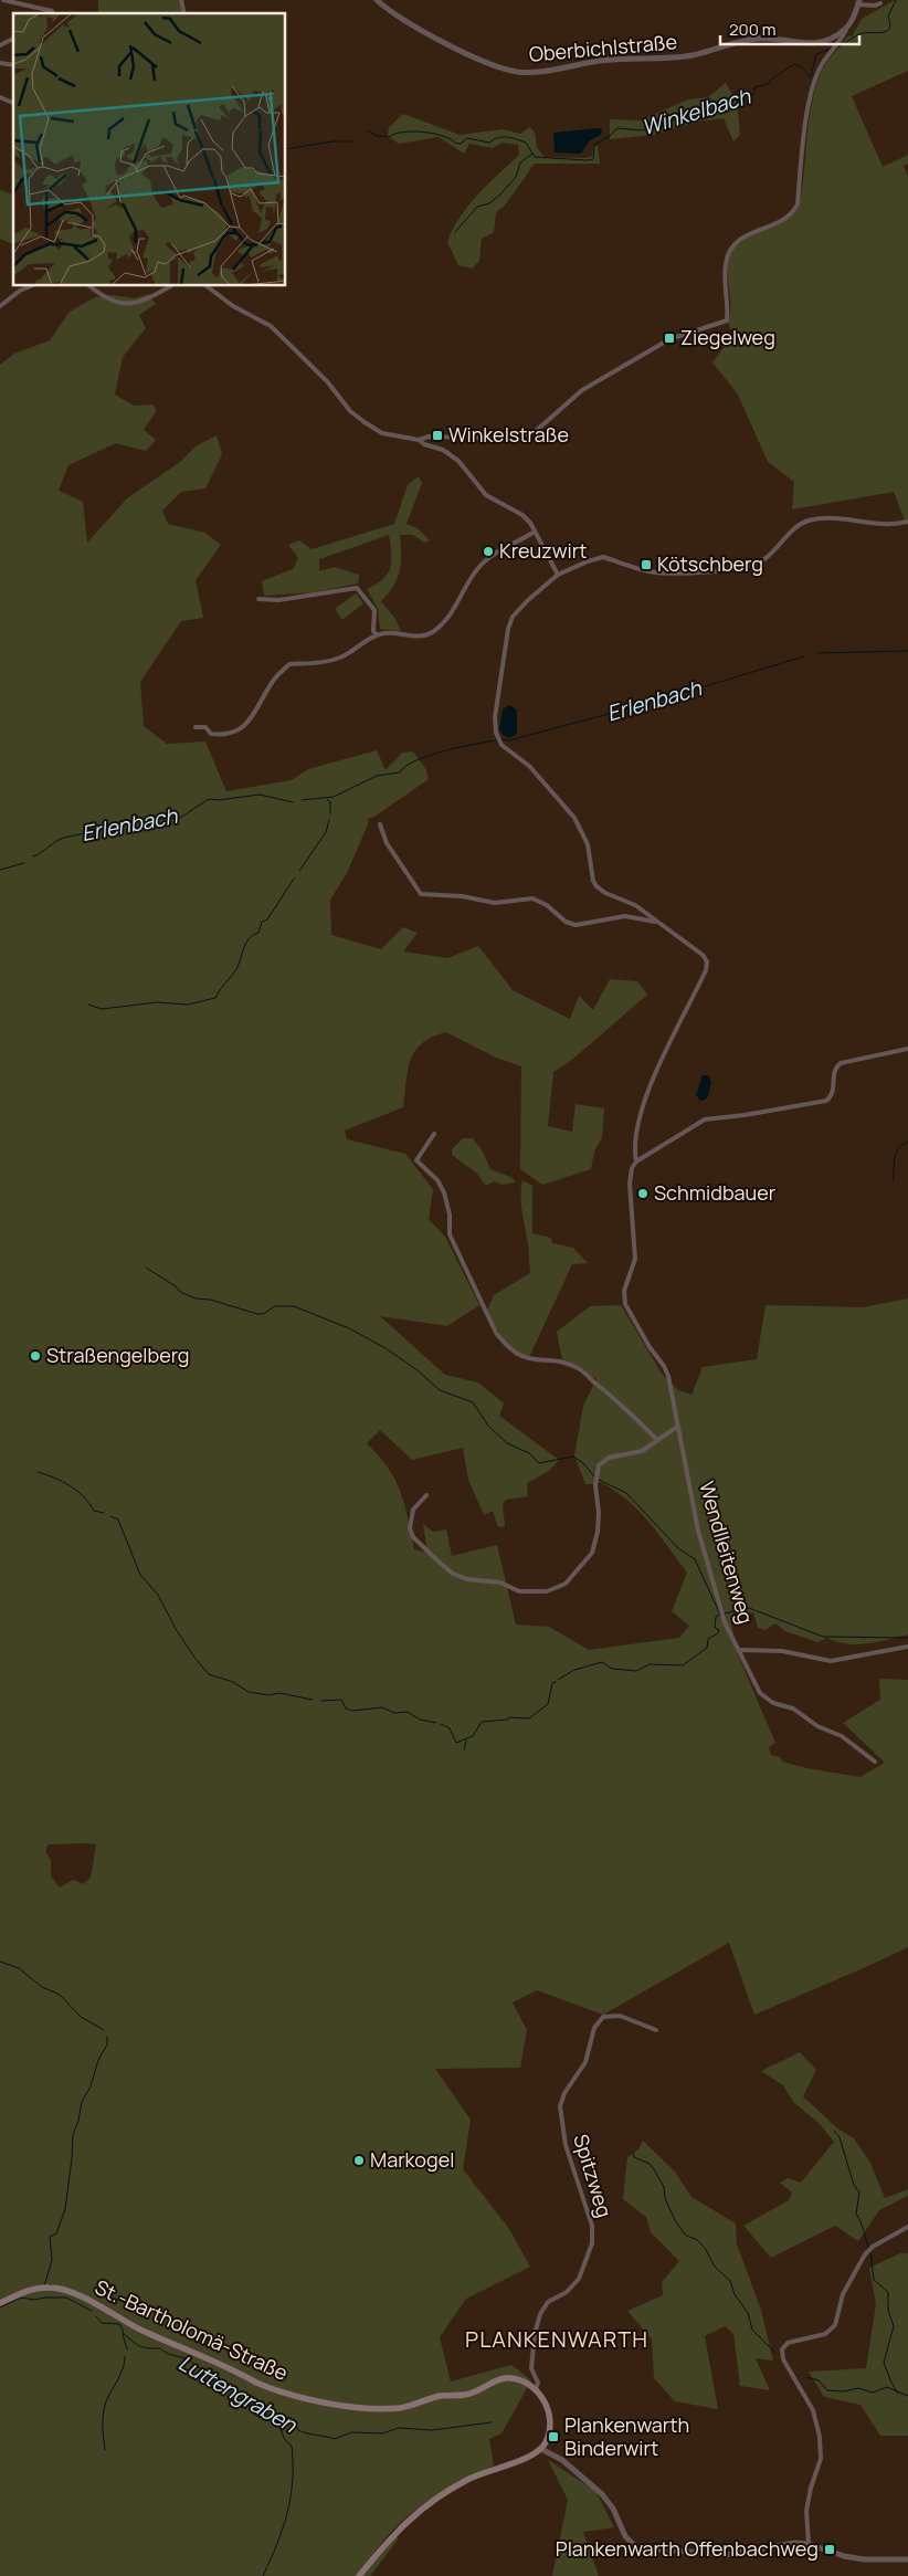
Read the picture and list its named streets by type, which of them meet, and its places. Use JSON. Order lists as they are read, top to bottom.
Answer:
{
  "streets": {
    "main road": ["St.-Bartholomä-Straße"],
    "street": ["Oberbichlstraße", "Wendlleitenweg", "Spitzweg"]
  },
  "crossings": [
    ["Spitzweg", "St.-Bartholomä-Straße"]
  ],
  "districts": ["PLANKENWARTH"],
  "water": ["Winkelbach", "Erlenbach", "Luttengraben"],
  "places": {
    "transit": [
      "Ziegelweg",
      "Winkelstraße",
      "Kötschberg",
      "Plankenwarth Binderwirt",
      "Plankenwarth Offenbachweg"
    ],
    "other": [
      "Kreuzwirt",
      "Schmidbauer",
      "Straßengelberg",
      "Markogel"
    ]
  },
  "scale_bar": "200 m"
}
